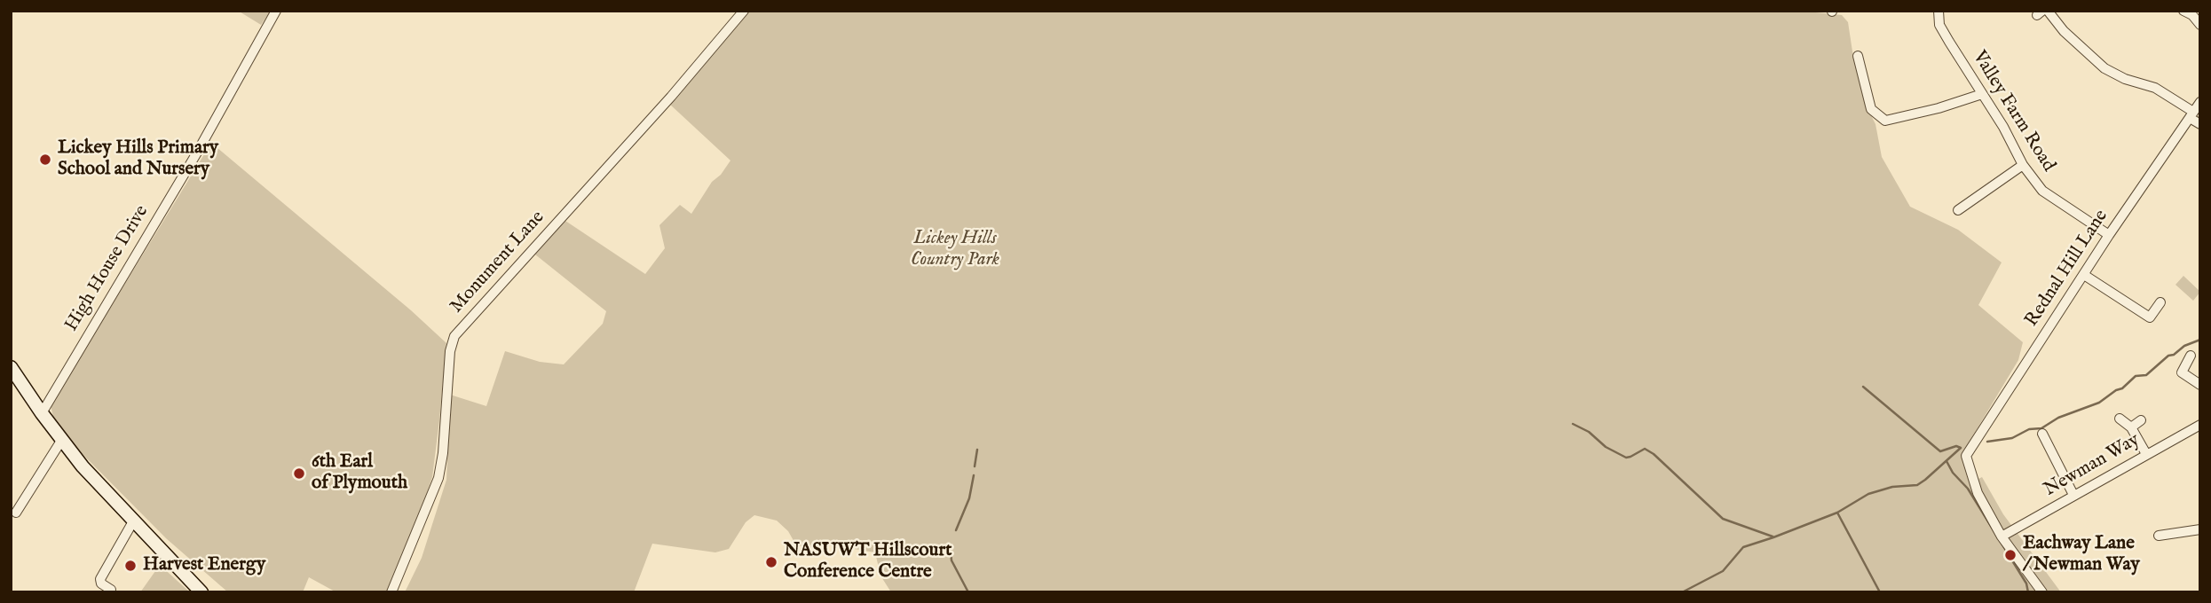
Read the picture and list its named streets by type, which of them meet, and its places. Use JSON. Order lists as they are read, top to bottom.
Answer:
{
  "streets": {
    "street": [
      "Valley Farm Road",
      "Monument Lane",
      "High House Drive",
      "Rednal Hill Lane",
      "Newman Way"
    ]
  },
  "crossings": [
    ["Valley Farm Road", "Rednal Hill Lane"],
    ["Rednal Hill Lane", "Newman Way"]
  ],
  "parks": ["Lickey Hills Country Park"],
  "places": [
    "Lickey Hills Primary School and Nursery",
    "6th Earl of Plymouth",
    "Eachway Lane / Newman Way",
    "NASUWT Hillscourt Conference Centre",
    "Harvest Energy"
  ]
}
